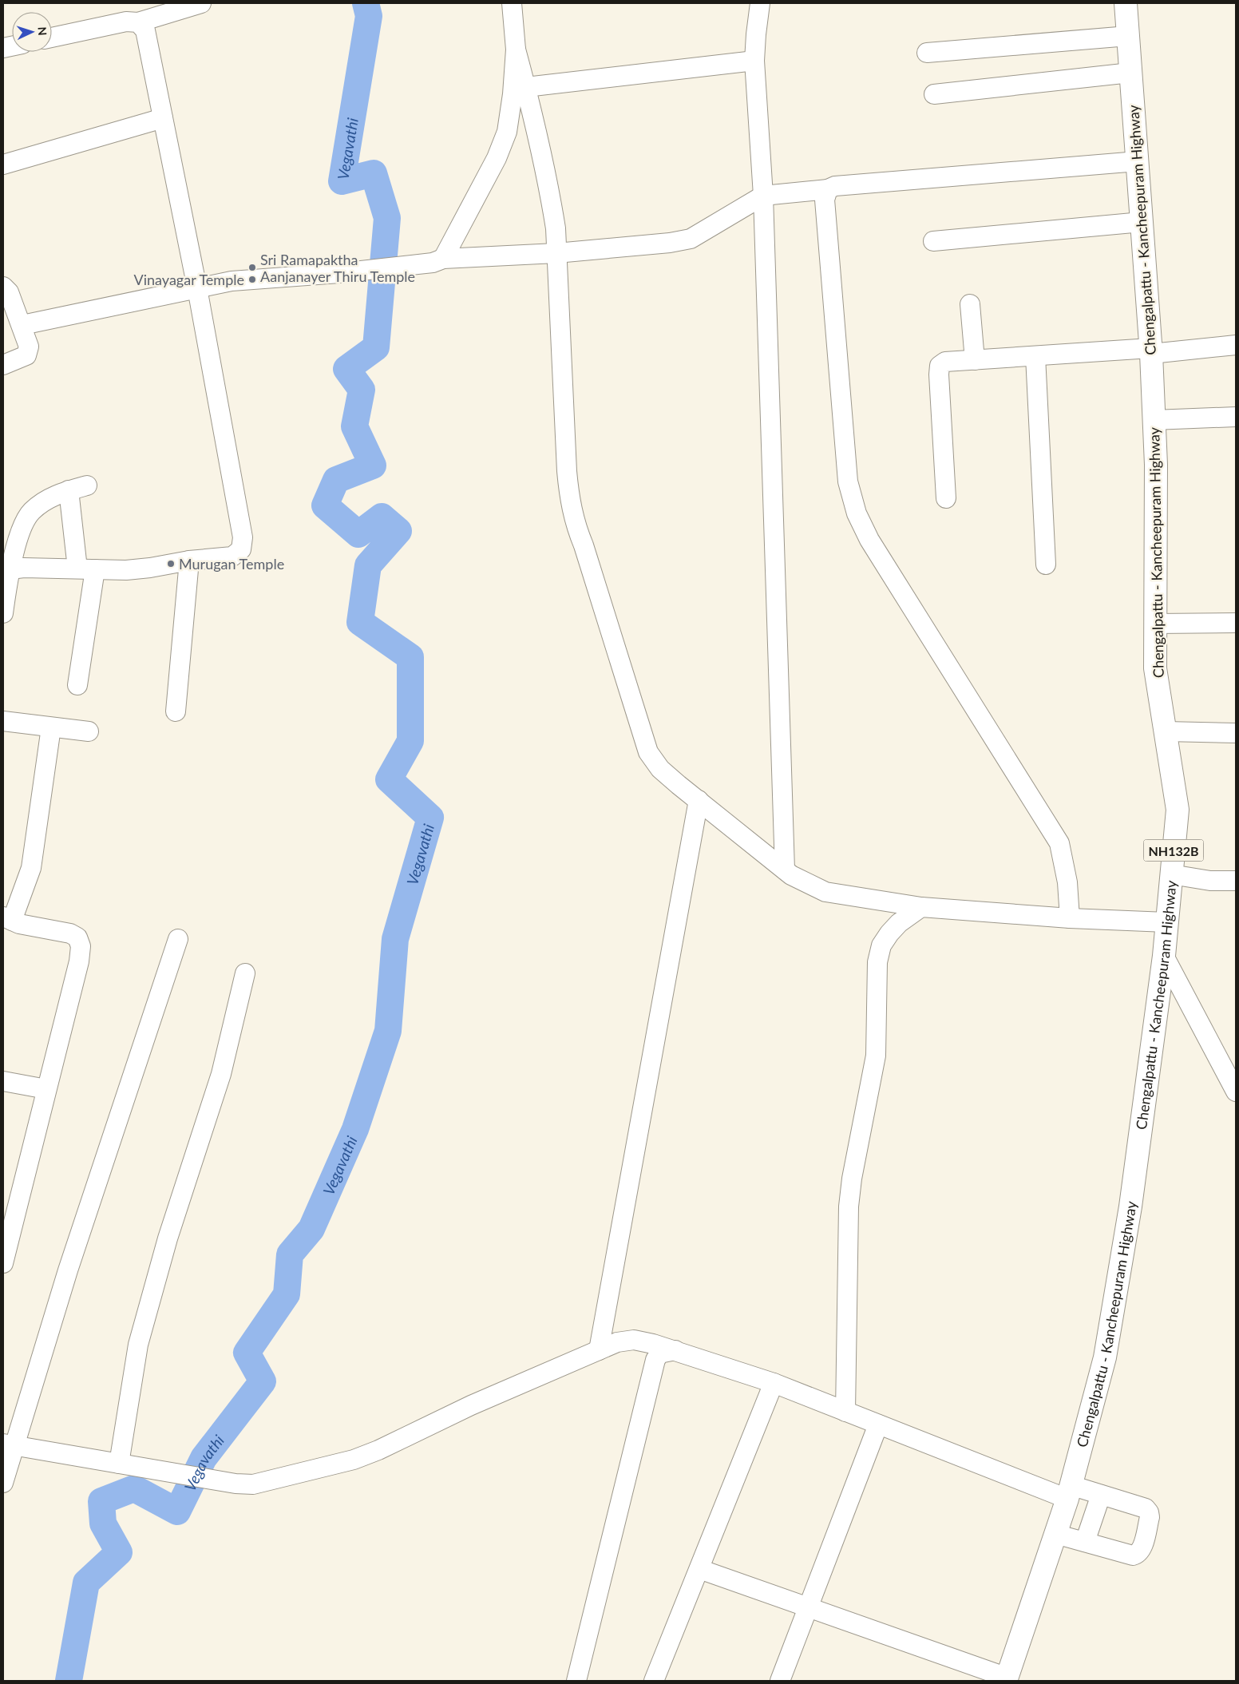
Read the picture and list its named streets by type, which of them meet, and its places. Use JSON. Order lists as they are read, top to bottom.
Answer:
{
  "streets": {
    "highway": ["Chengalpattu - Kancheepuram Highway", "NH132B"]
  },
  "water": ["Vegavathi"],
  "places": ["Sri Ramapaktha Aanjanayer Thiru Temple", "Vinayagar Temple", "Murugan Temple"],
  "north": "right"
}
